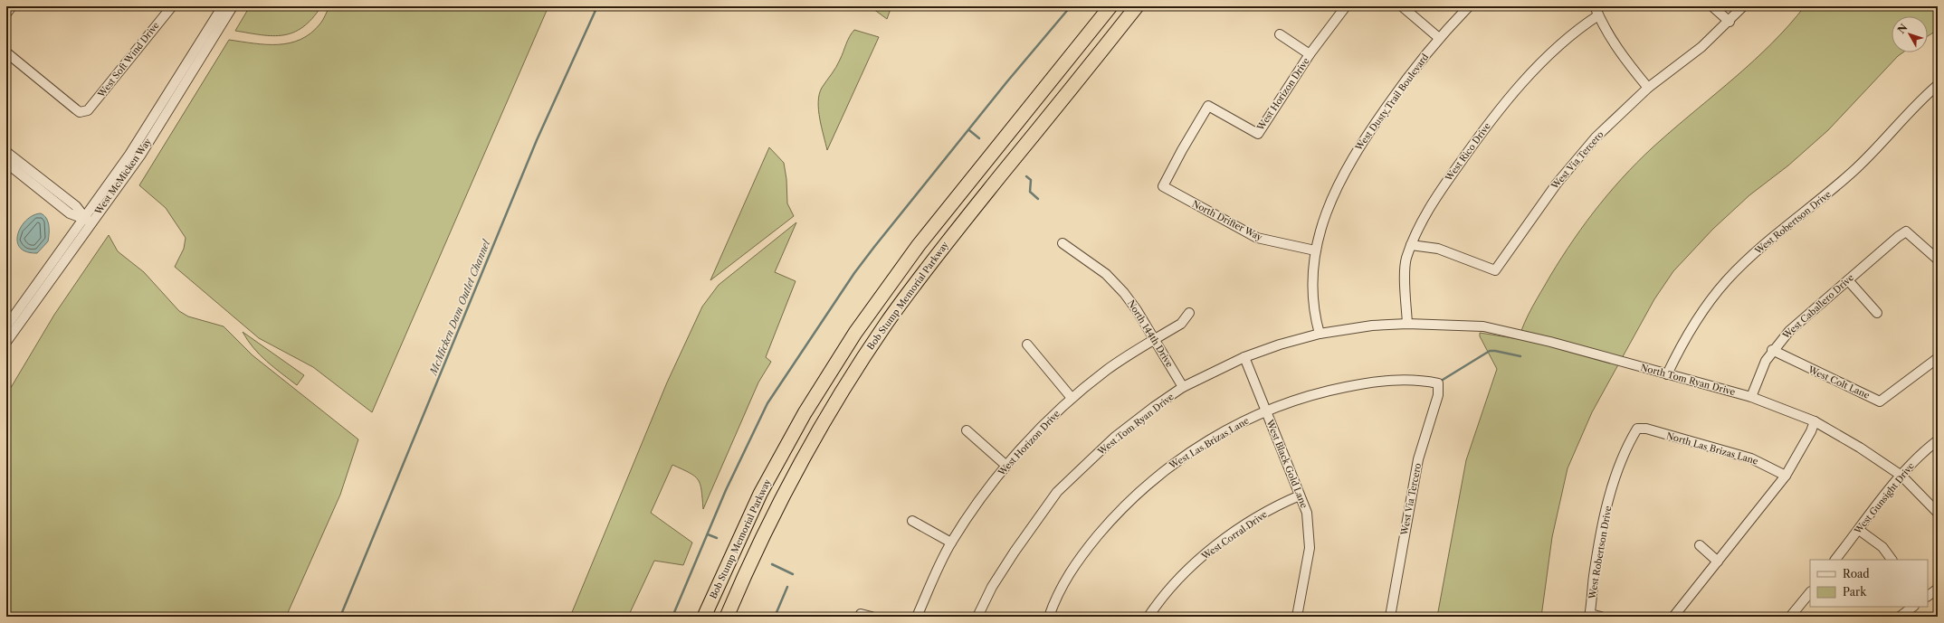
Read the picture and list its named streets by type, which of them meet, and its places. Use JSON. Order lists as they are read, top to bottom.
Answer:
{
  "streets": {
    "highway": ["Bob Stump Memorial Parkway"],
    "street": [
      "West Soft Wind Drive",
      "West Horizon Drive",
      "West Dusty Trail Boulevard",
      "West Rico Drive",
      "West Via Tercero",
      "West McMicken Way",
      "North Drifter Way",
      "West Robertson Drive",
      "West Caballero Drive",
      "North 144th Drive",
      "North Tom Ryan Drive",
      "West Colt Lane",
      "West Tom Ryan Drive",
      "West Las Brizas Lane",
      "North Las Brizas Lane",
      "West Black Gold Lane",
      "West Gunsight Drive",
      "West Corral Drive"
    ]
  },
  "crossings": [
    ["West Horizon Drive", "North Drifter Way"],
    ["West Horizon Drive", "North 144th Drive"],
    ["West Dusty Trail Boulevard", "North Drifter Way"],
    ["West Dusty Trail Boulevard", "West Tom Ryan Drive"],
    ["West Rico Drive", "West Via Tercero"],
    ["West Rico Drive", "North Tom Ryan Drive"],
    ["West Rico Drive", "West Tom Ryan Drive"],
    ["West Via Tercero", "West Las Brizas Lane"],
    ["West Robertson Drive", "North Tom Ryan Drive"],
    ["West Robertson Drive", "North Las Brizas Lane"],
    ["West Caballero Drive", "North Tom Ryan Drive"],
    ["West Caballero Drive", "West Colt Lane"],
    ["North 144th Drive", "West Tom Ryan Drive"],
    ["North Tom Ryan Drive", "West Tom Ryan Drive"],
    ["North Tom Ryan Drive", "West Gunsight Drive"],
    ["West Tom Ryan Drive", "West Black Gold Lane"],
    ["West Las Brizas Lane", "West Black Gold Lane"],
    ["West Black Gold Lane", "West Corral Drive"]
  ],
  "water": ["McMicken Dam Outlet Channel"],
  "legend": ["Road", "Park"],
  "north": "top left"
}
